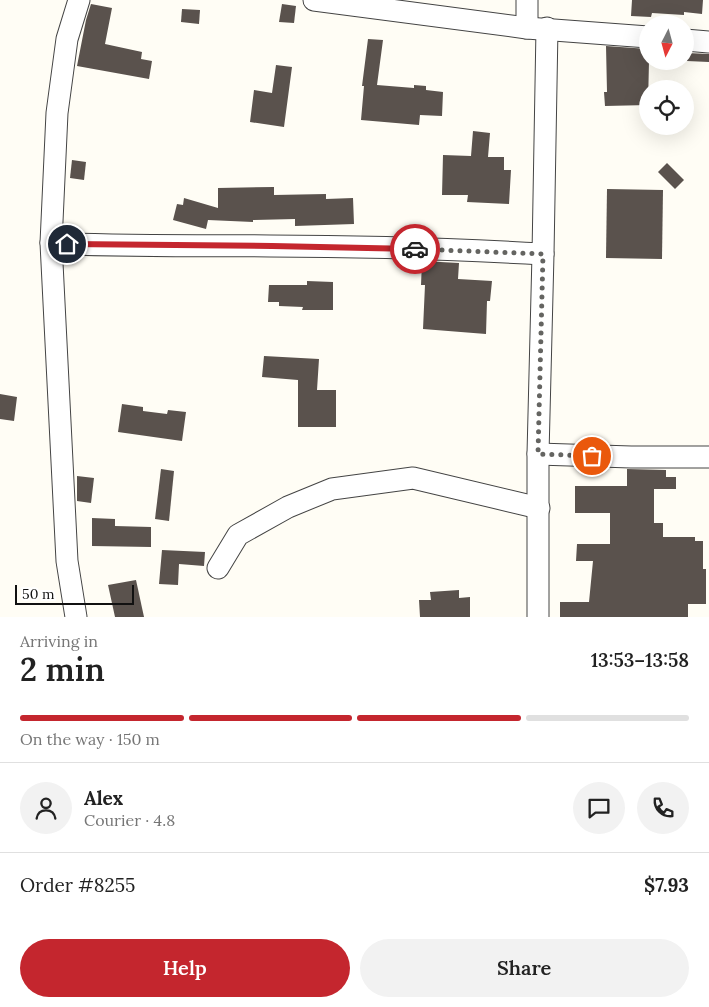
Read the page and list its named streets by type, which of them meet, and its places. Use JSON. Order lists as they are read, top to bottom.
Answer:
{
  "scale_bar": "50 m",
  "north": "bottom",
  "page": {
    "scale": "50 m",
    "heading": ["2 min", "Arriving in", "13:53–13:58"],
    "panel": [
      "Alex",
      "Courier · 4.8",
      "Order #8255",
      "$7.93"
    ],
    "bar": "On the way · 150 m",
    "buttons": ["Help", "Share"]
  }
}
